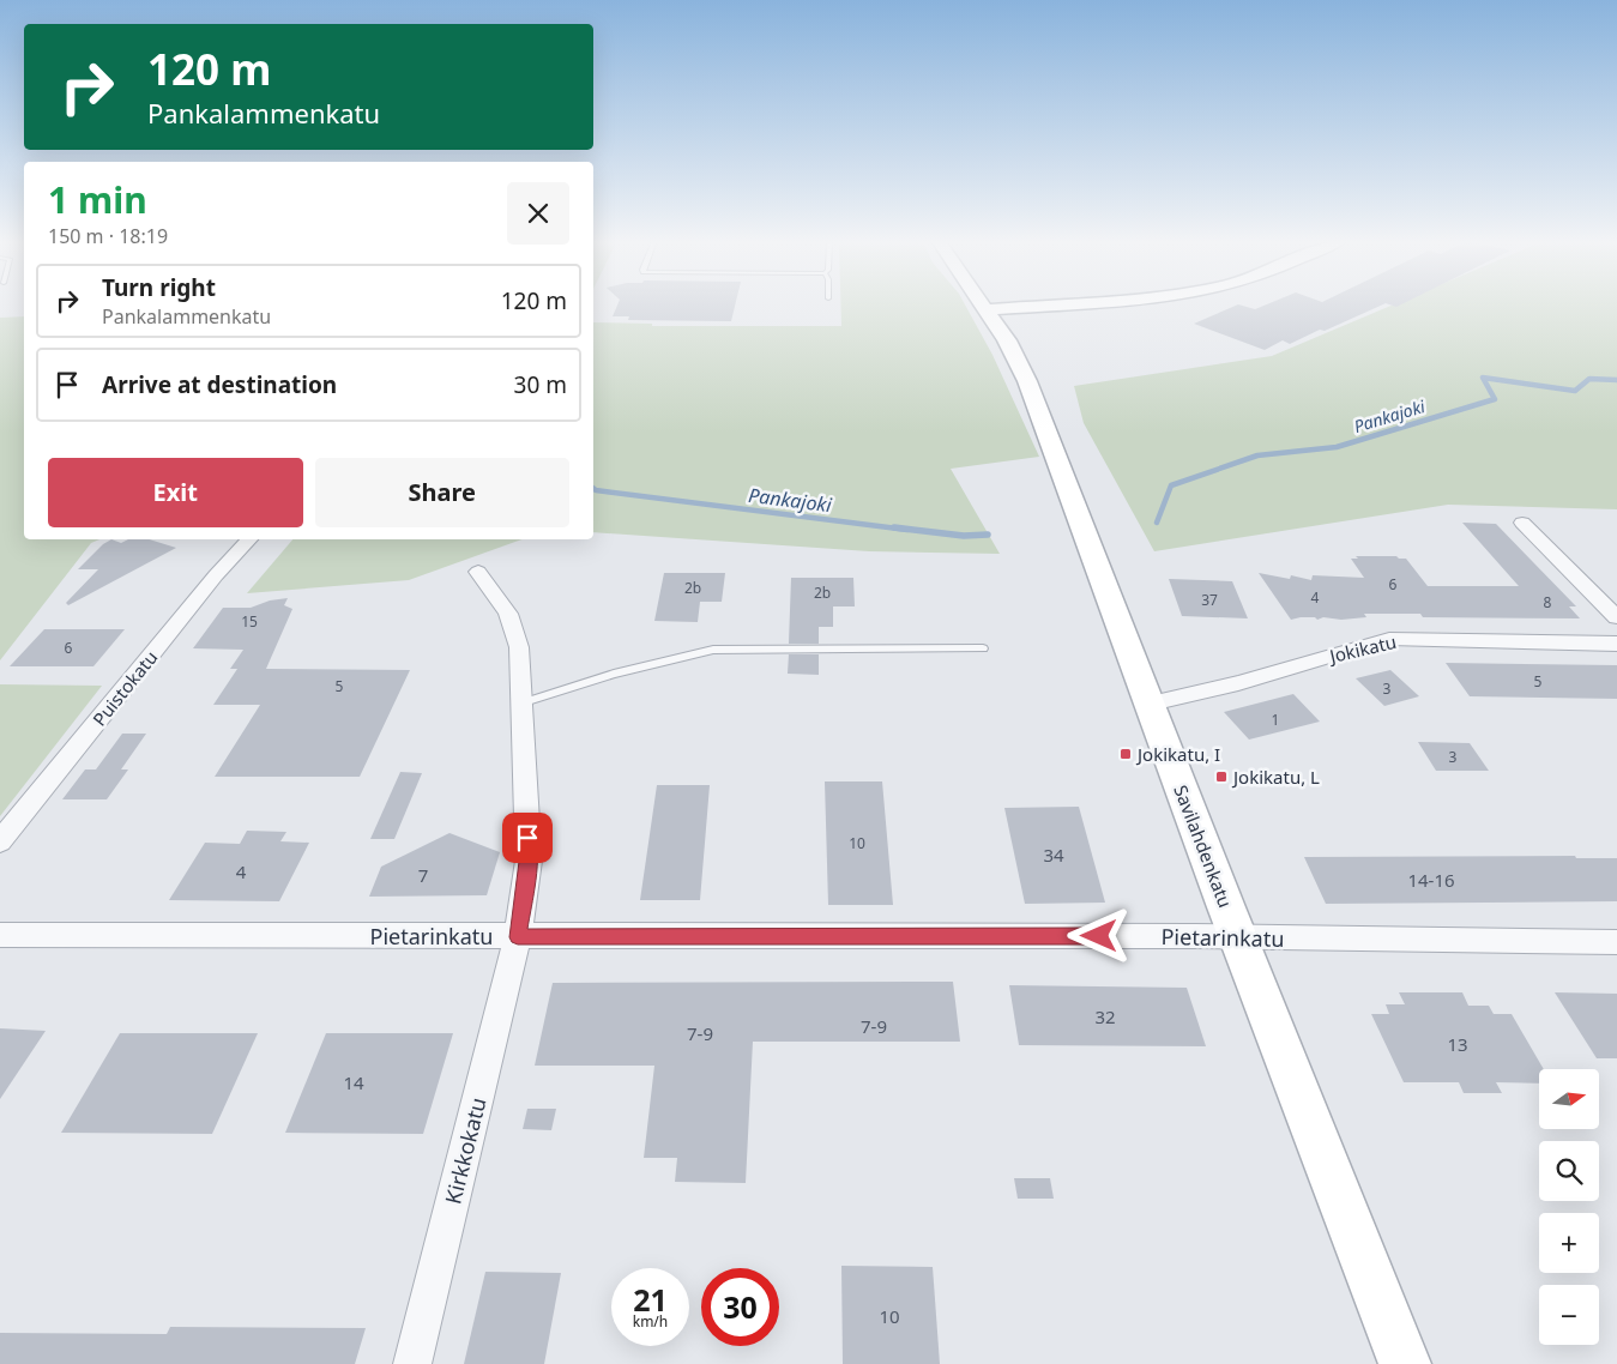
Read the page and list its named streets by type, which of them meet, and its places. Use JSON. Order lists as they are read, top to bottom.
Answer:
{
  "streets": {
    "main road": ["Savilahdenkatu"],
    "street": [
      "Jokikatu",
      "Puistokatu",
      "Pietarinkatu",
      "Kirkkokatu"
    ]
  },
  "crossings": [
    ["Jokikatu", "Savilahdenkatu"],
    ["Savilahdenkatu", "Pietarinkatu"],
    ["Pietarinkatu", "Kirkkokatu"]
  ],
  "water": ["Pankajoki"],
  "places": {
    "transit": ["Jokikatu, I", "Jokikatu, L"]
  },
  "house_numbers": [
    "6",
    "2b",
    "2b",
    "4",
    "37",
    "8",
    "15",
    "6",
    "5",
    "5",
    "3",
    "1",
    "3",
    "10",
    "34",
    "4",
    "7",
    "14-16",
    "32",
    "7-9",
    "7-9",
    "13",
    "14",
    "10"
  ],
  "north": "right",
  "page": {
    "turn": ["120 m", "Pankalammenkatu"],
    "heading": ["1 min", "150 m · 18:19"],
    "list": [
      {
        "name": "Turn right",
        "note": "Pankalammenkatu",
        "value": "120 m"
      },
      {
        "name": "Arrive at destination",
        "value": "30 m"
      }
    ],
    "buttons": ["Exit", "Share"],
    "map_buttons": ["+", "−"],
    "speed": "21 km/h",
    "limit": "30"
  }
}
